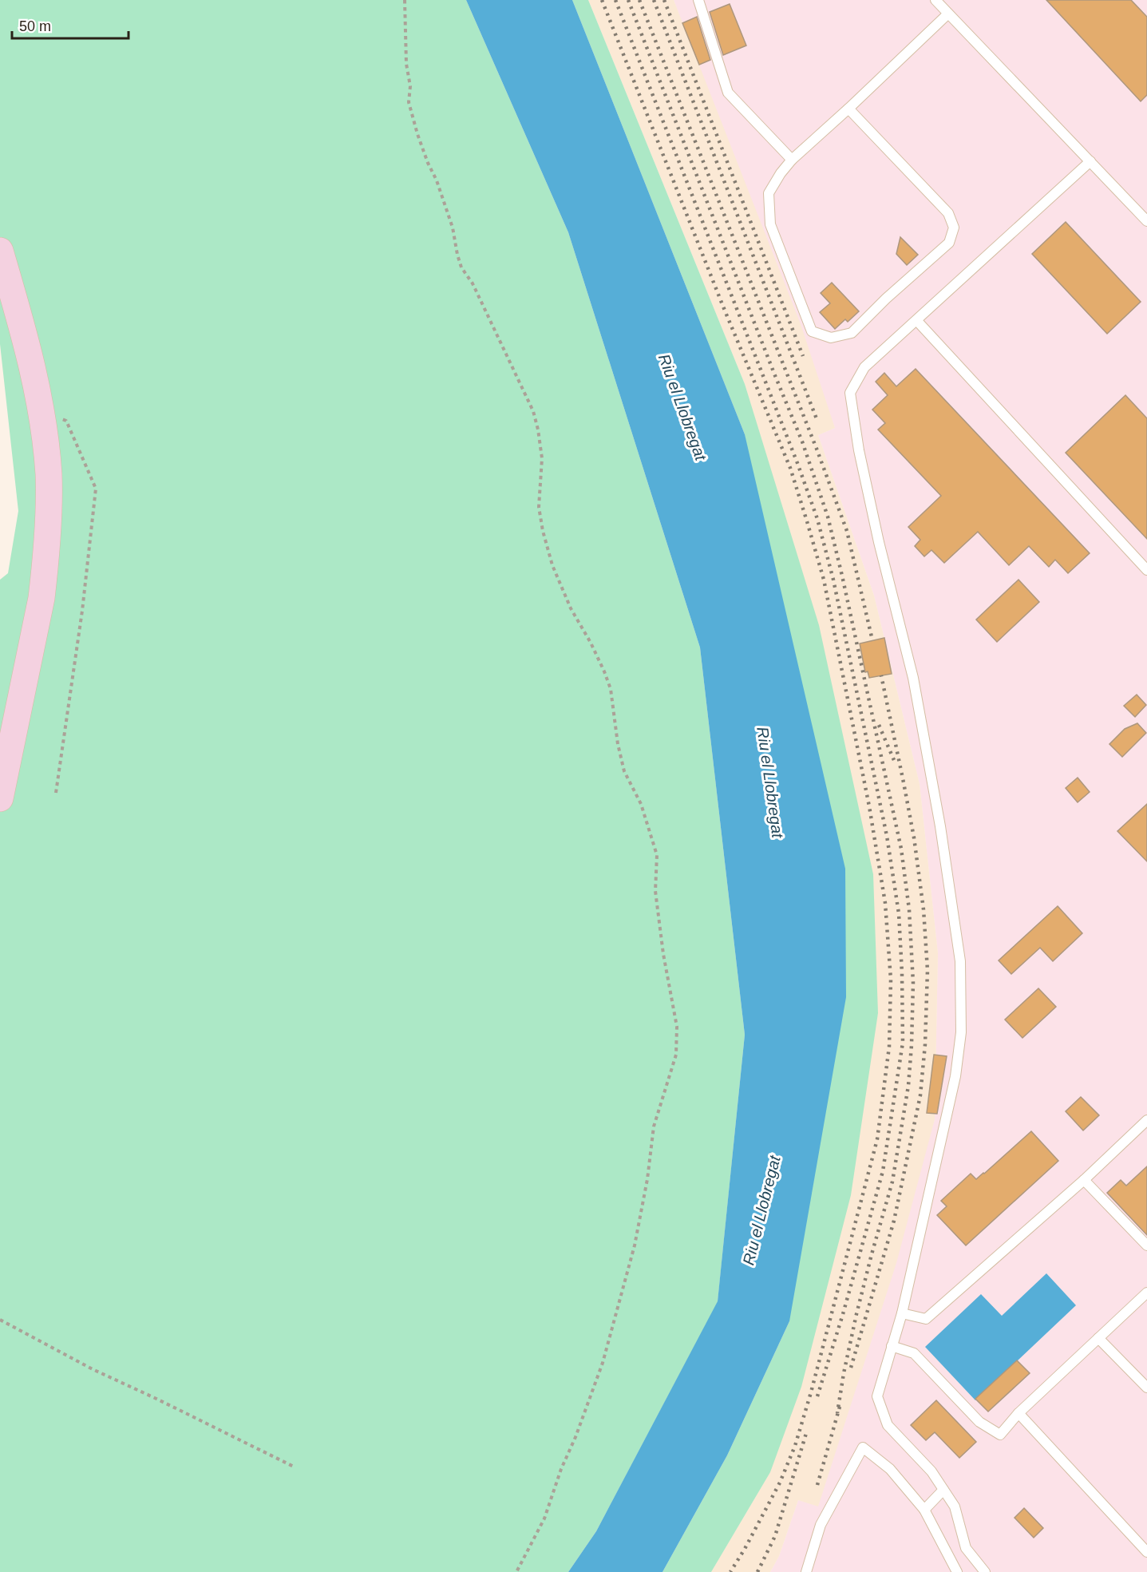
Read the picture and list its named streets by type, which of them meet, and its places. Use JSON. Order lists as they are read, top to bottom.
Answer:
{
  "water": ["Riu el Llobregat"],
  "scale_bar": "50 m"
}
